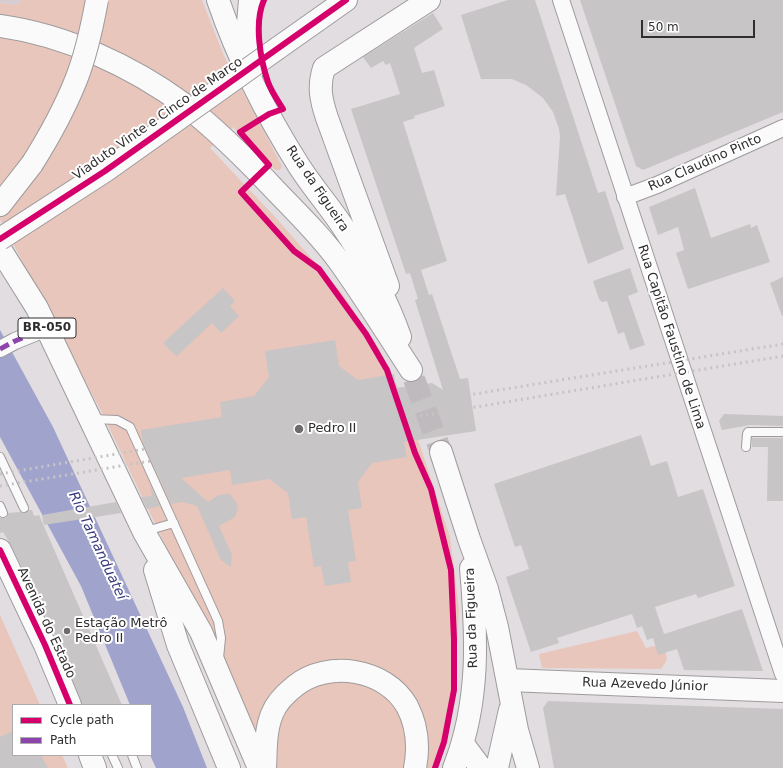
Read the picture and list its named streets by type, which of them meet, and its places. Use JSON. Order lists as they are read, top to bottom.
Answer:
{
  "streets": {
    "main road": [
      "Viaduto Vinte e Cinco de Março",
      "Rua da Figueira",
      "BR-050",
      "Avenida do Estado",
      "Rua Azevedo Júnior"
    ],
    "street": ["Rua Claudino Pinto", "Rua Capitão Faustino de Lima"]
  },
  "crossings": [
    ["Rua Claudino Pinto", "Rua Capitão Faustino de Lima"],
    ["Rua da Figueira", "Rua Azevedo Júnior"]
  ],
  "water": ["Rio Tamanduateí"],
  "places": ["Pedro II", "Estação Metrô Pedro II"],
  "legend": ["Cycle path", "Path"],
  "scale_bar": "50 m"
}
